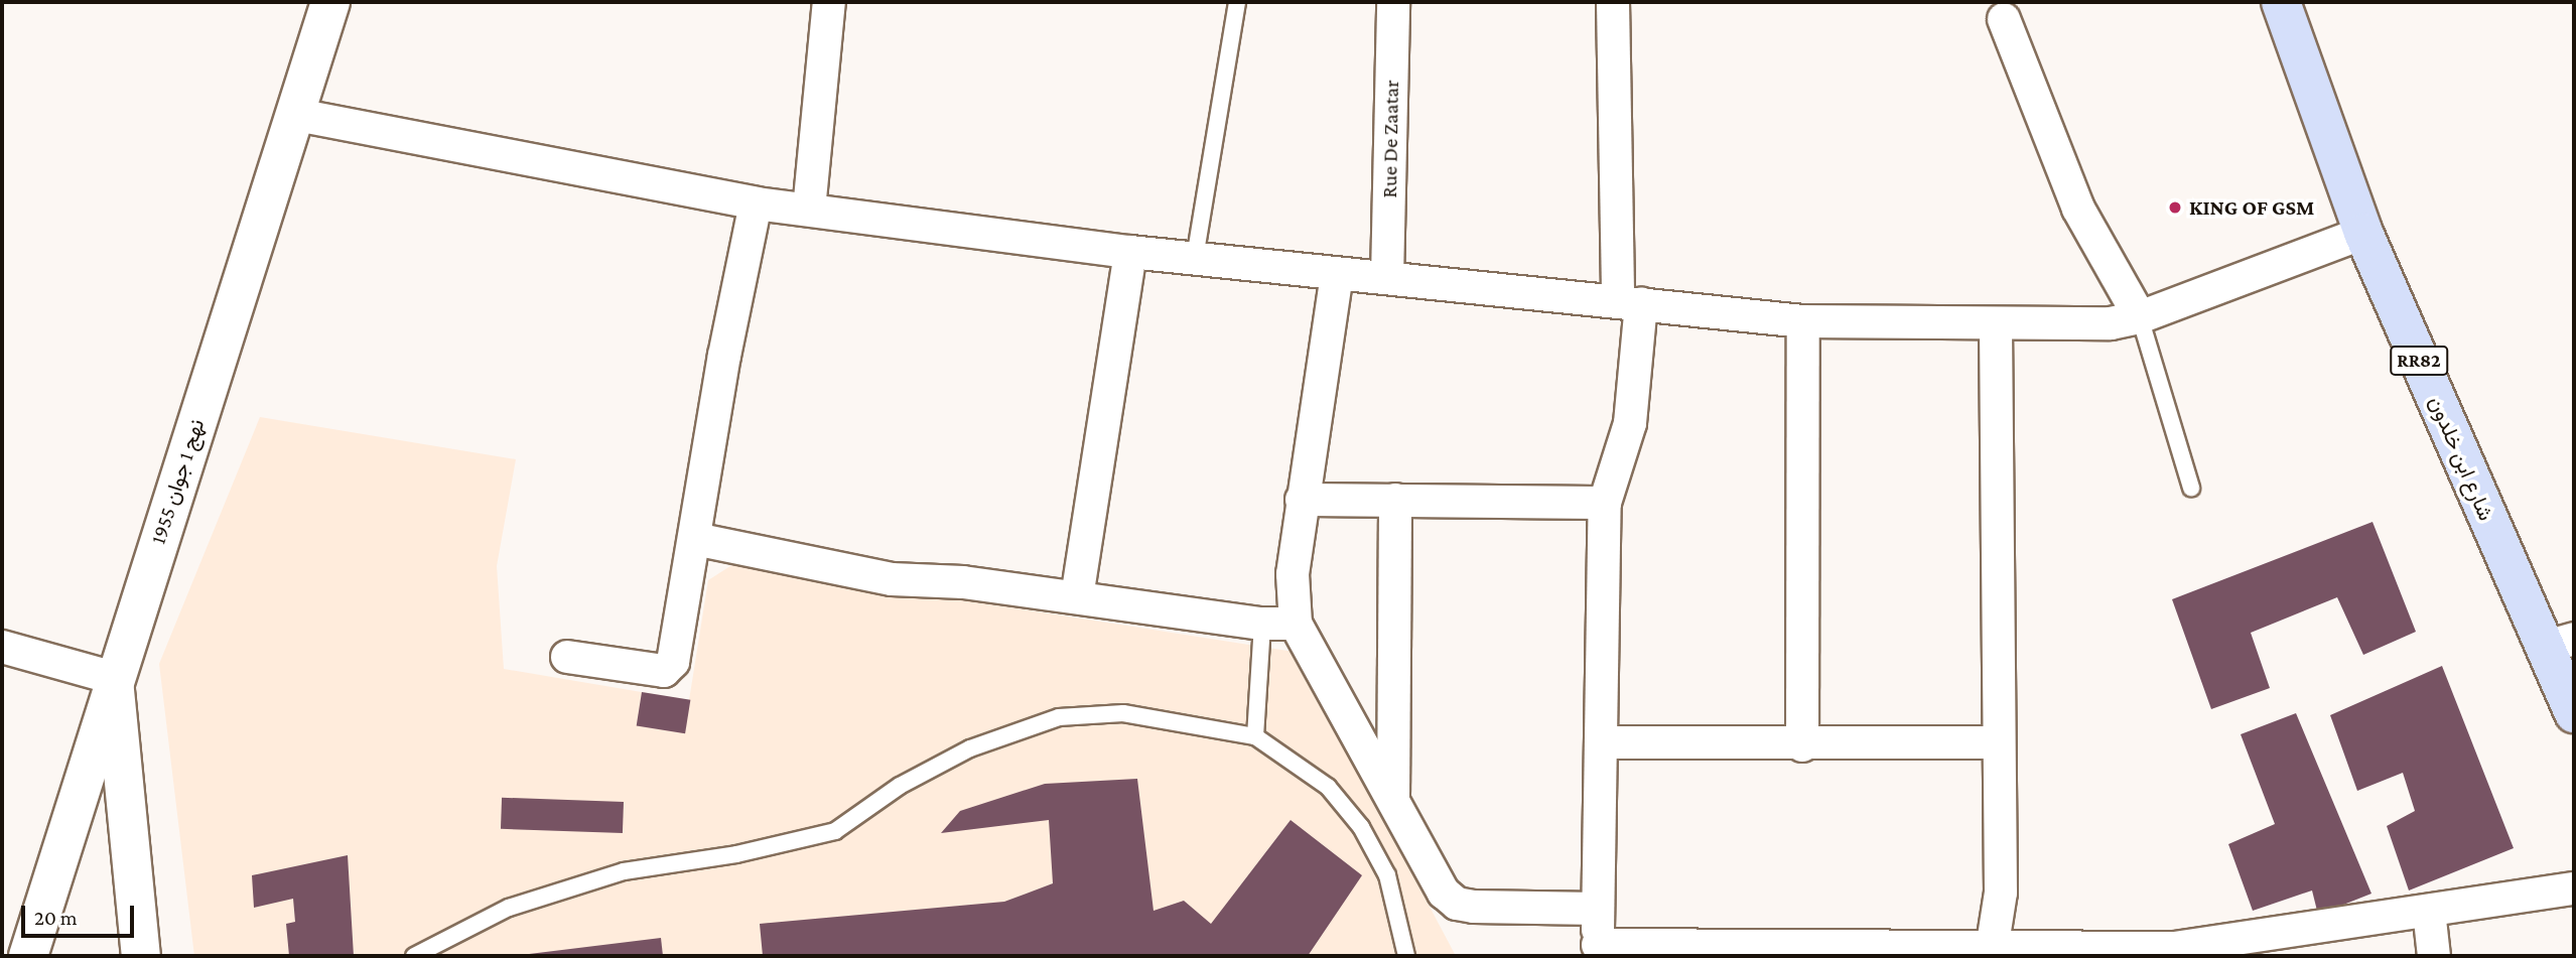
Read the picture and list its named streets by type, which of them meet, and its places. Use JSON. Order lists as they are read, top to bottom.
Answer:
{
  "streets": {
    "main road": ["RR82", "شارع ابن خلدون", "نهج 1 جوان 1955"],
    "street": ["Rue De Zaatar"]
  },
  "places": ["KING OF GSM"],
  "scale_bar": "20 m"
}
